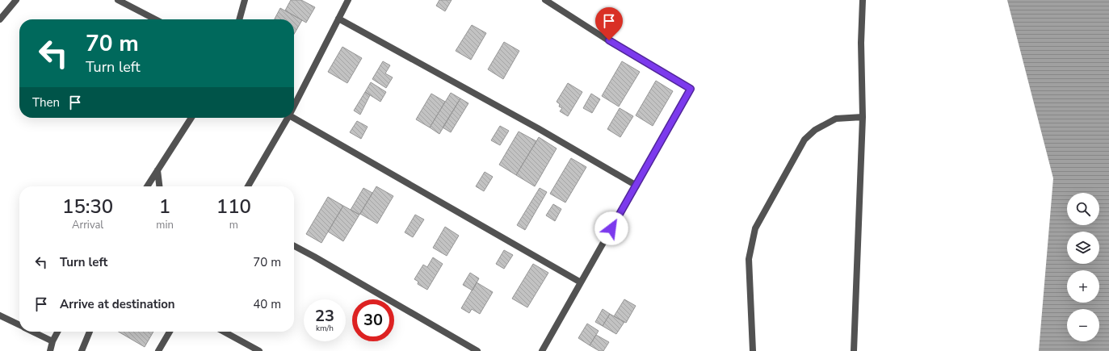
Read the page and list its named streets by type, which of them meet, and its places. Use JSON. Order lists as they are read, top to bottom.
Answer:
{
  "page": {
    "turn": ["70 m", "Turn left"],
    "then": "Then",
    "eta": [
      "15:30",
      "Arrival",
      "1",
      "min",
      "110",
      "m"
    ],
    "map_buttons": ["+", "−"],
    "list": [
      {
        "name": "Turn left",
        "value": "70 m"
      },
      {
        "name": "Arrive at destination",
        "value": "40 m"
      }
    ],
    "speed": "23 km/h",
    "limit": "30"
  }
}
